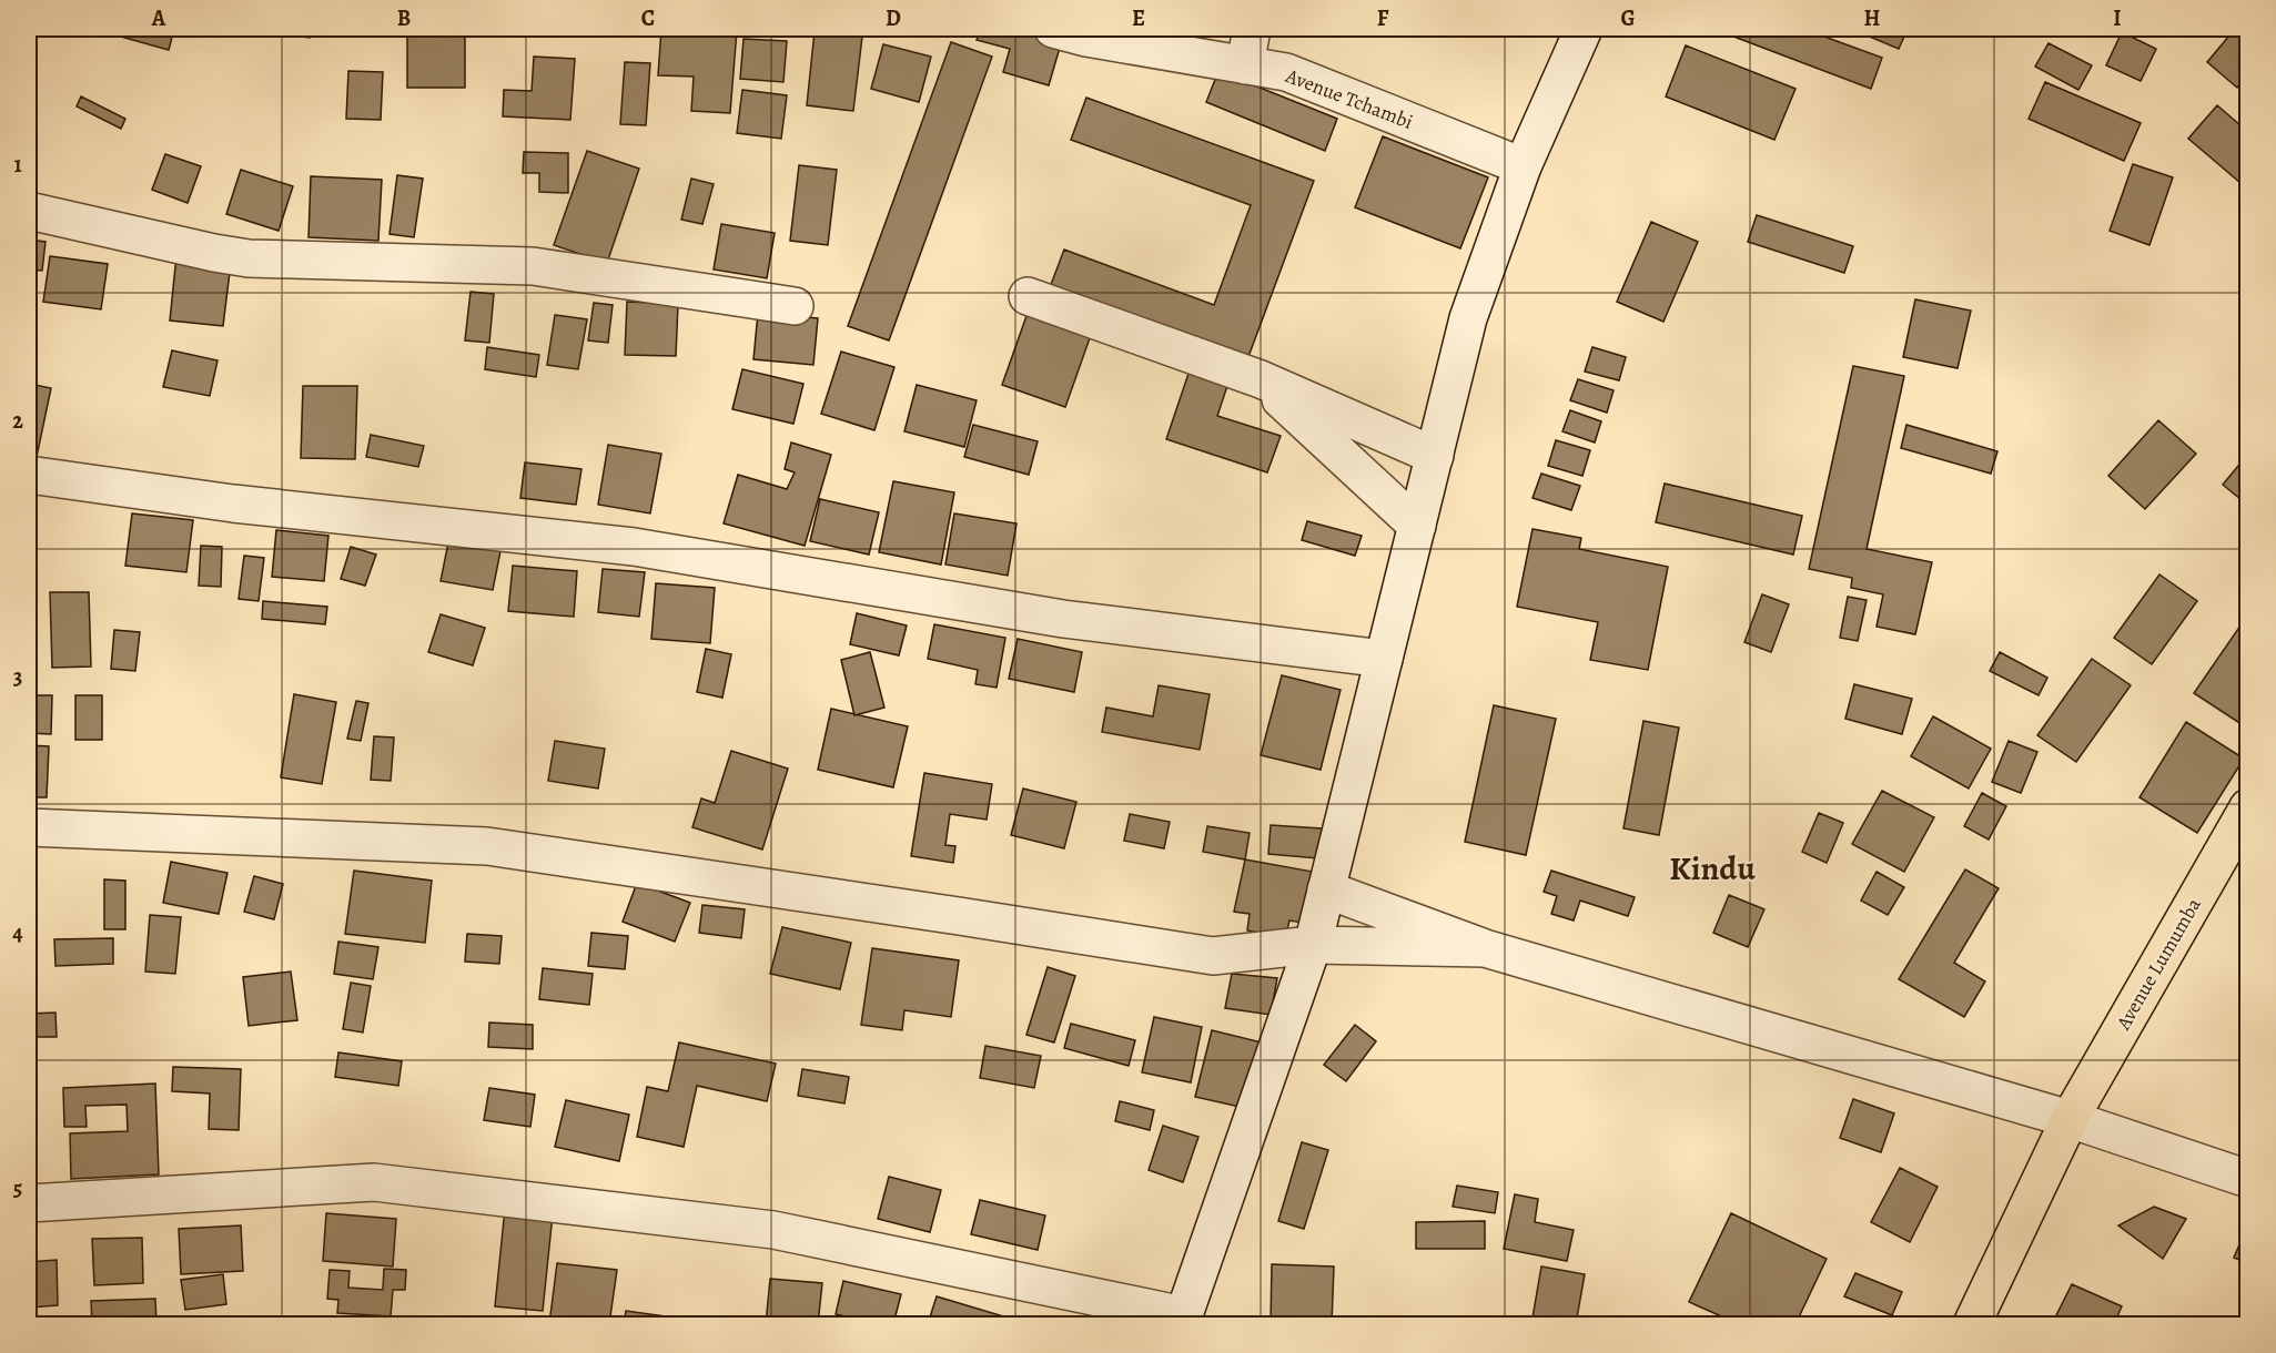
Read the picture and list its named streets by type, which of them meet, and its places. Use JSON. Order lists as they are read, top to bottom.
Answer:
{
  "streets": {
    "main road": ["Avenue Lumumba"],
    "street": ["Avenue Tchambi"]
  },
  "districts": ["Kindu"],
  "grid": {
    "columns": [
      "A",
      "B",
      "C",
      "D",
      "E",
      "F",
      "G",
      "H",
      "I"
    ],
    "rows": [
      "1",
      "2",
      "3",
      "4",
      "5"
    ]
  }
}
